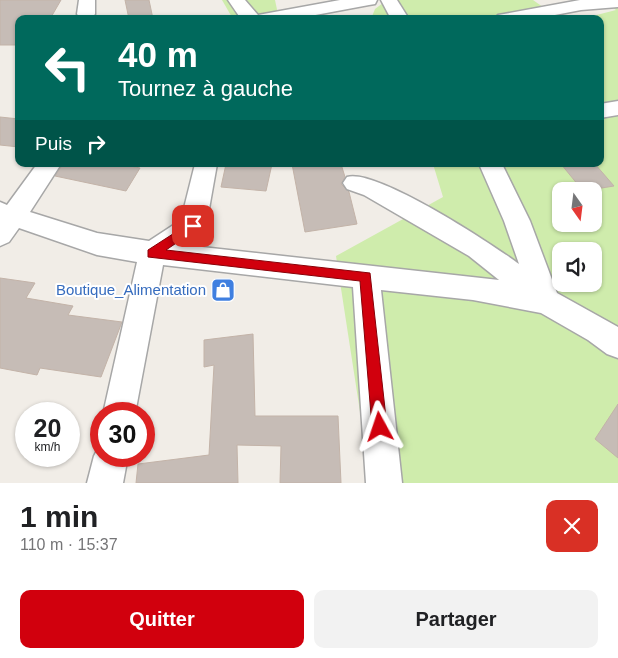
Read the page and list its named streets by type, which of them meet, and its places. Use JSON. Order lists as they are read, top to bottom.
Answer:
{
  "places": {
    "shop": ["Boutique_Alimentation"]
  },
  "north": "bottom",
  "page": {
    "turn": ["40 m", "Tournez à gauche"],
    "then": "Puis",
    "speed": "20 km/h",
    "limit": "30",
    "heading": ["1 min", "110 m · 15:37"],
    "buttons": ["Quitter", "Partager"]
  }
}
